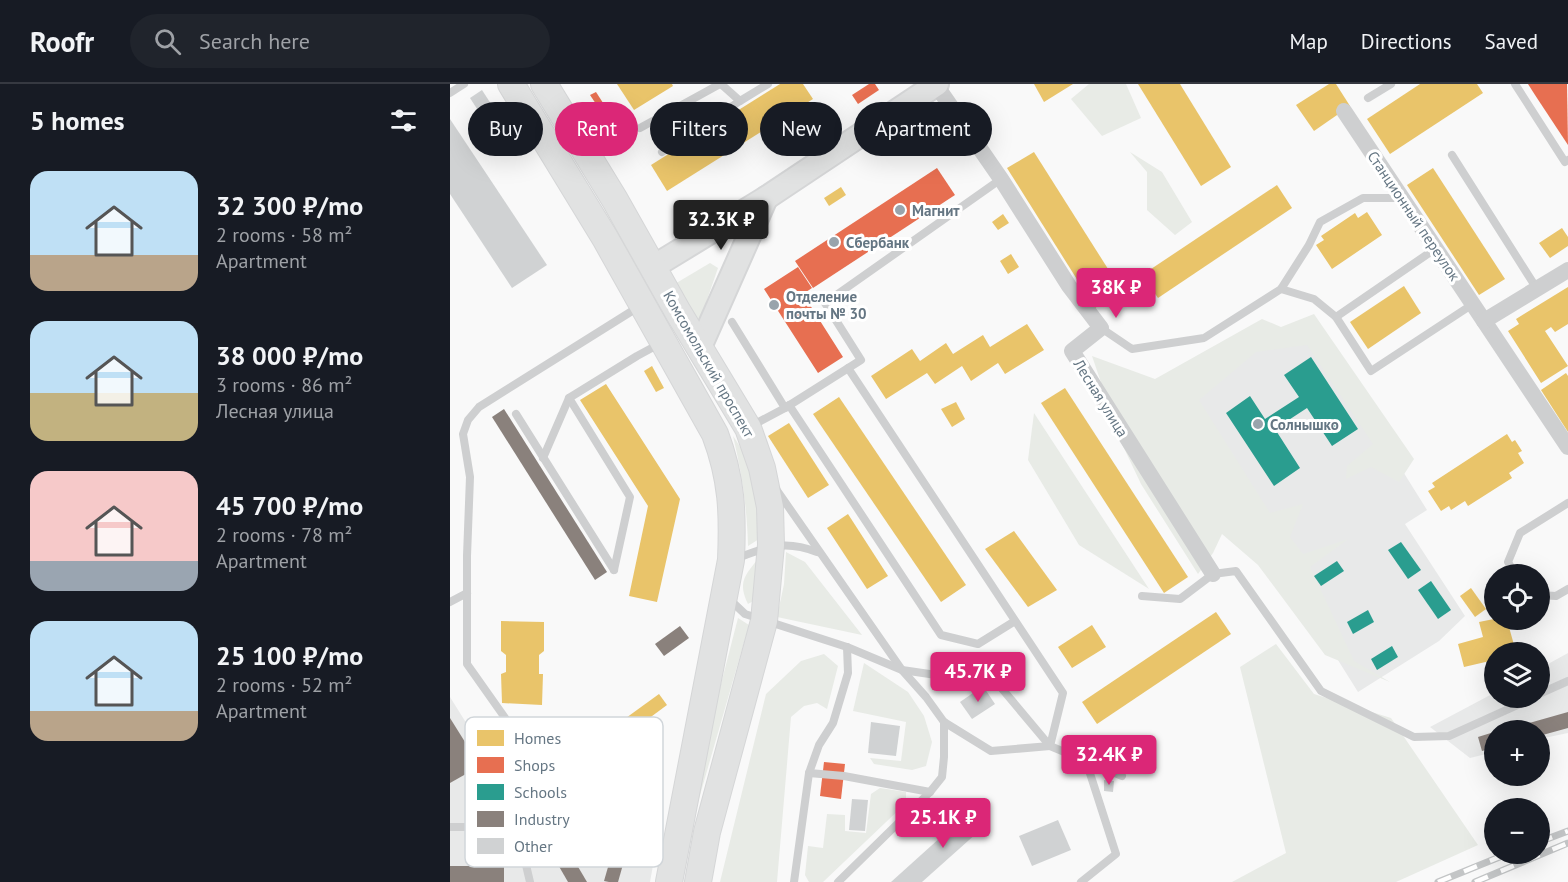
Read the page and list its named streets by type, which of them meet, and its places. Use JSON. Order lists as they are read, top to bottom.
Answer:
{
  "streets": {
    "main road": ["Комсомольский проспект"],
    "street": ["Станционный переулок", "Лесная улица"]
  },
  "places": [
    "Магнит",
    "Сбербанк",
    "Отделение почты № 30",
    "Солнышко"
  ],
  "legend": [
    "Homes",
    "Shops",
    "Schools",
    "Industry",
    "Other"
  ],
  "page": {
    "header": "Roofr",
    "search": "Search here",
    "nav": ["Map", "Directions", "Saved"],
    "heading": "5 homes",
    "chip": [
      "Buy",
      "Rent",
      "Filters",
      "New",
      "Apartment"
    ],
    "list": [
      {
        "name": "32 300 ₽/mo",
        "note": "2 rooms · 58 m² · Apartment"
      },
      {
        "name": "38 000 ₽/mo",
        "note": "3 rooms · 86 m² · Лесная улица"
      },
      {
        "name": "45 700 ₽/mo",
        "note": "2 rooms · 78 m² · Apartment"
      },
      {
        "name": "25 100 ₽/mo",
        "note": "2 rooms · 52 m² · Apartment"
      }
    ],
    "price": [
      "32.3K ₽",
      "38K ₽",
      "45.7K ₽",
      "32.4K ₽",
      "25.1K ₽"
    ],
    "map_buttons": ["+", "−"]
  }
}
